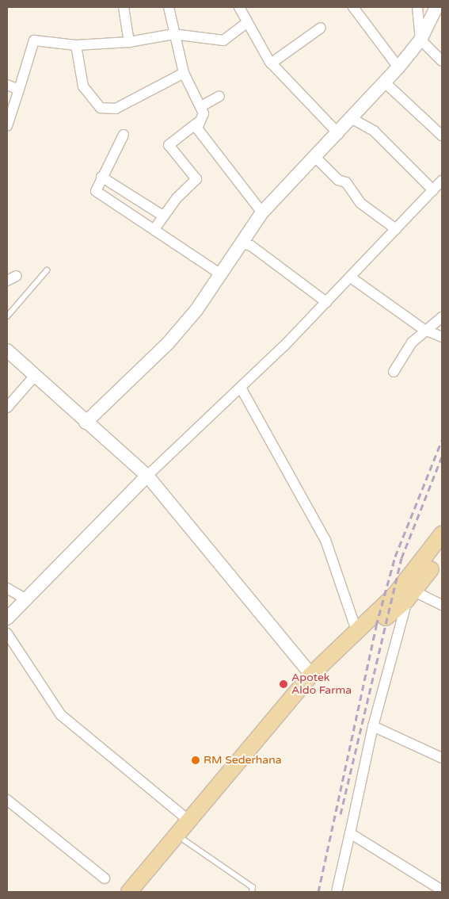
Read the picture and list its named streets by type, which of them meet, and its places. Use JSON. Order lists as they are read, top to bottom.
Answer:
{
  "places": ["Apotek Aldo Farma", "RM Sederhana"]
}
